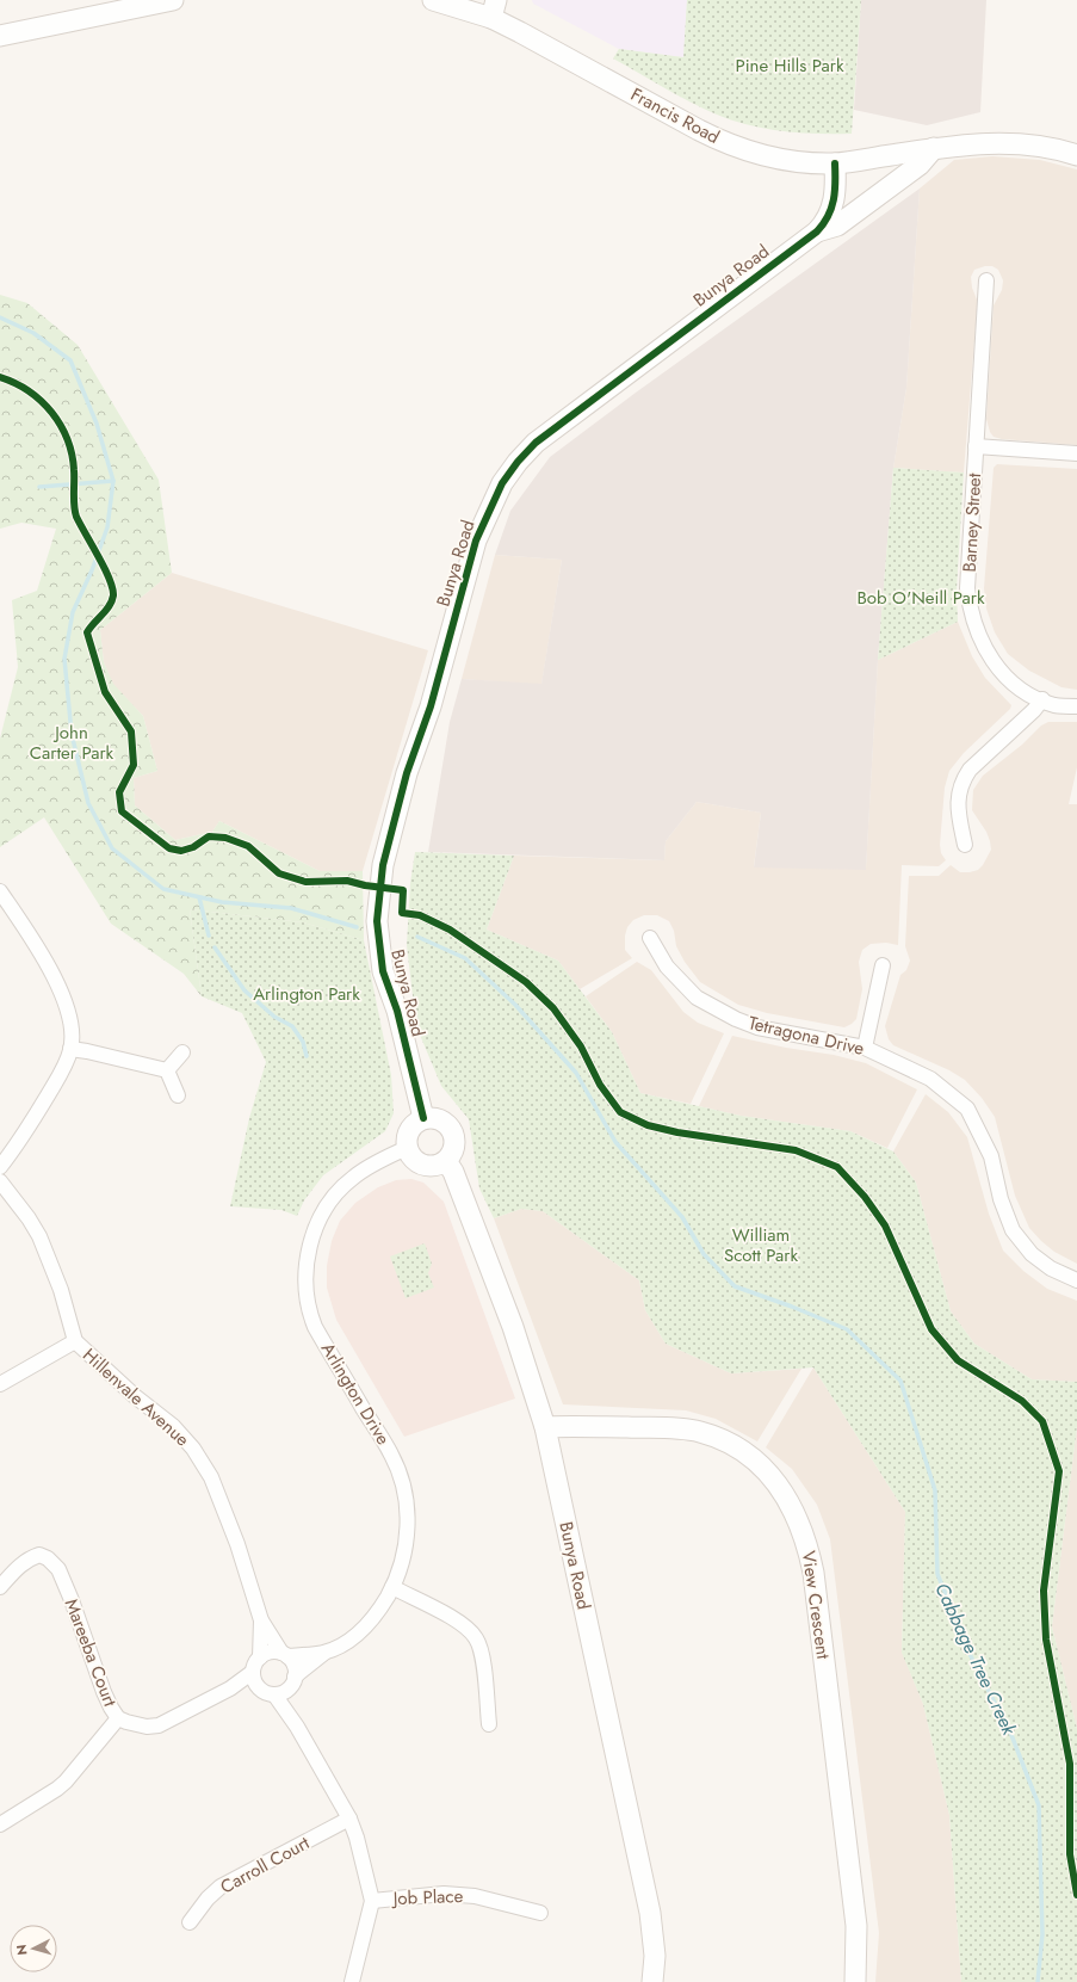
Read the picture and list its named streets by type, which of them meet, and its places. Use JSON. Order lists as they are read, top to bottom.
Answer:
{
  "streets": {
    "street": [
      "Francis Road",
      "Bunya Road",
      "Barney Street",
      "Tetragona Drive",
      "Arlington Drive",
      "Hillenvale Avenue",
      "View Crescent",
      "Mareeba Court",
      "Carroll Court",
      "Job Place"
    ]
  },
  "crossings": [
    ["Francis Road", "Bunya Road"],
    ["Bunya Road", "Arlington Drive"],
    ["Bunya Road", "View Crescent"],
    ["Arlington Drive", "Hillenvale Avenue"],
    ["Arlington Drive", "Mareeba Court"],
    ["Hillenvale Avenue", "Mareeba Court"]
  ],
  "water": ["Cabbage Tree Creek"],
  "parks": [
    "Pine Hills Park",
    "Bob O'Neill Park",
    "John Carter Park",
    "Arlington Park",
    "William Scott Park"
  ],
  "north": "left"
}
